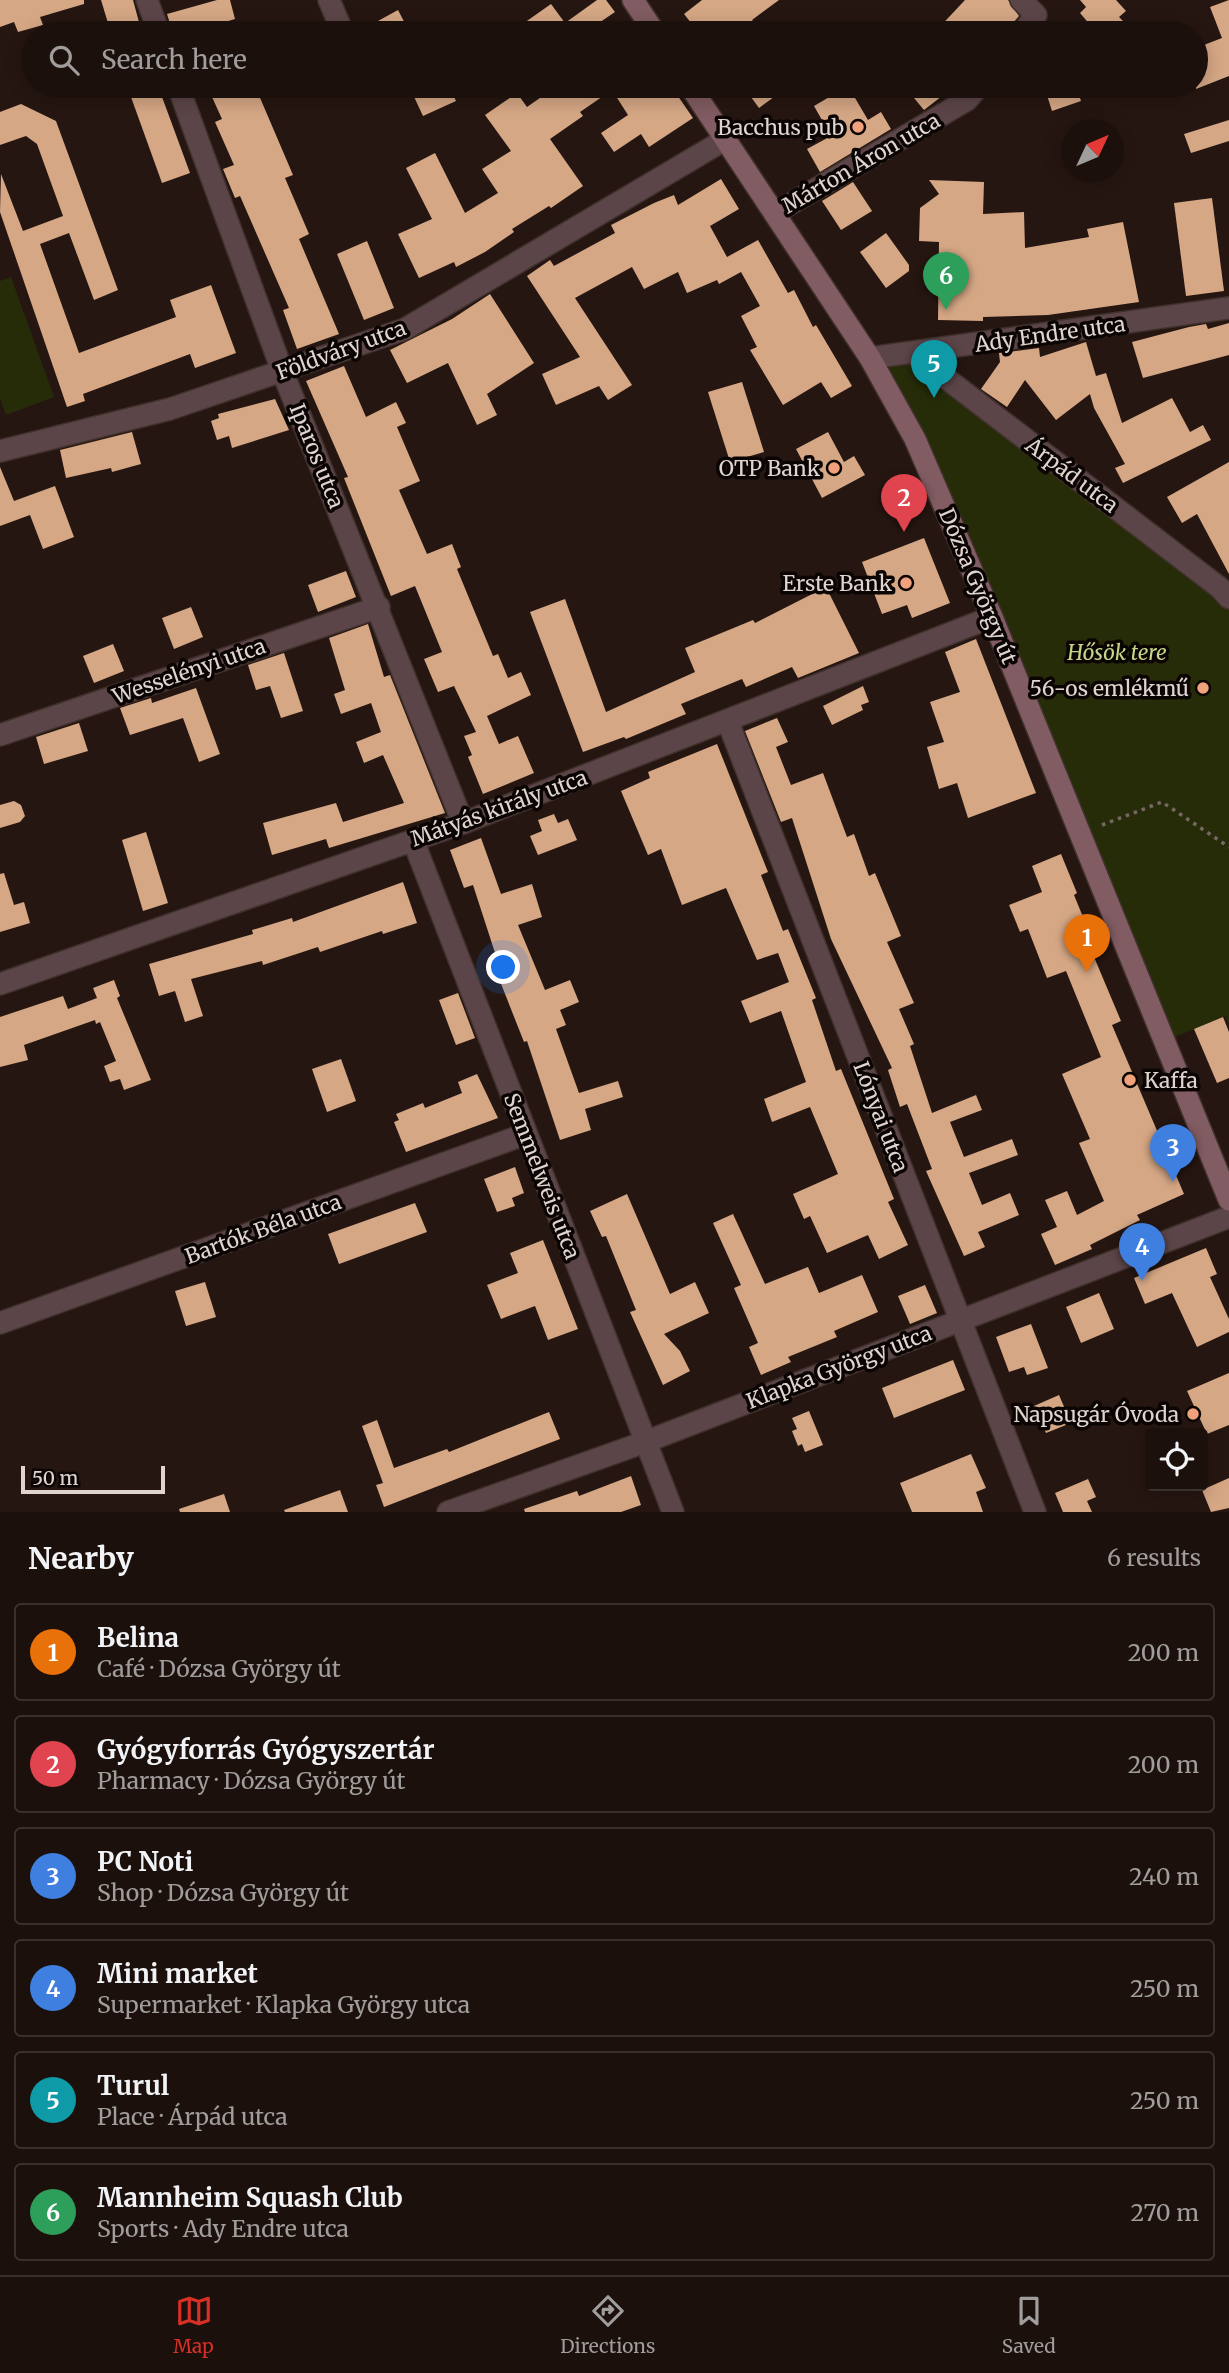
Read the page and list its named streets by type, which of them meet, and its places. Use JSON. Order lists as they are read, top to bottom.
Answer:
{
  "streets": {
    "main road": ["Dózsa György út"],
    "street": [
      "Márton Áron utca",
      "Ady Endre utca",
      "Földváry utca",
      "Iparos utca",
      "Árpád utca",
      "Wesselényi utca",
      "Mátyás király utca",
      "Lónyai utca",
      "Semmelweis utca",
      "Bartók Béla utca",
      "Klapka György utca"
    ]
  },
  "crossings": [
    ["Márton Áron utca", "Dózsa György út"],
    ["Ady Endre utca", "Árpád utca"],
    ["Ady Endre utca", "Dózsa György út"],
    ["Földváry utca", "Iparos utca"],
    ["Földváry utca", "Dózsa György út"],
    ["Iparos utca", "Wesselényi utca"],
    ["Iparos utca", "Mátyás király utca"],
    ["Dózsa György út", "Mátyás király utca"],
    ["Mátyás király utca", "Lónyai utca"],
    ["Mátyás király utca", "Semmelweis utca"],
    ["Lónyai utca", "Klapka György utca"],
    ["Semmelweis utca", "Bartók Béla utca"],
    ["Semmelweis utca", "Klapka György utca"]
  ],
  "parks": ["Hősök tere"],
  "places": [
    "Bacchus pub",
    "OTP Bank",
    "Erste Bank",
    "56-os emlékmű",
    "Kaffa",
    "Napsugár Óvoda"
  ],
  "scale_bar": "50 m",
  "north": "top right",
  "page": {
    "search": "Search here",
    "pins": [
      "6",
      "5",
      "2",
      "1",
      "3",
      "4"
    ],
    "scale": "50 m",
    "heading": ["Nearby", "6 results"],
    "list": [
      {
        "mark": "1",
        "name": "Belina",
        "note": "Café · Dózsa György út",
        "value": "200 m"
      },
      {
        "mark": "2",
        "name": "Gyógyforrás Gyógyszertár",
        "note": "Pharmacy · Dózsa György út",
        "value": "200 m"
      },
      {
        "mark": "3",
        "name": "PC Noti",
        "note": "Shop · Dózsa György út",
        "value": "240 m"
      },
      {
        "mark": "4",
        "name": "Mini market",
        "note": "Supermarket · Klapka György utca",
        "value": "250 m"
      },
      {
        "mark": "5",
        "name": "Turul",
        "note": "Place · Árpád utca",
        "value": "250 m"
      },
      {
        "mark": "6",
        "name": "Mannheim Squash Club",
        "note": "Sports · Ady Endre utca",
        "value": "270 m"
      }
    ],
    "nav": ["Map", "Directions", "Saved"]
  }
}
